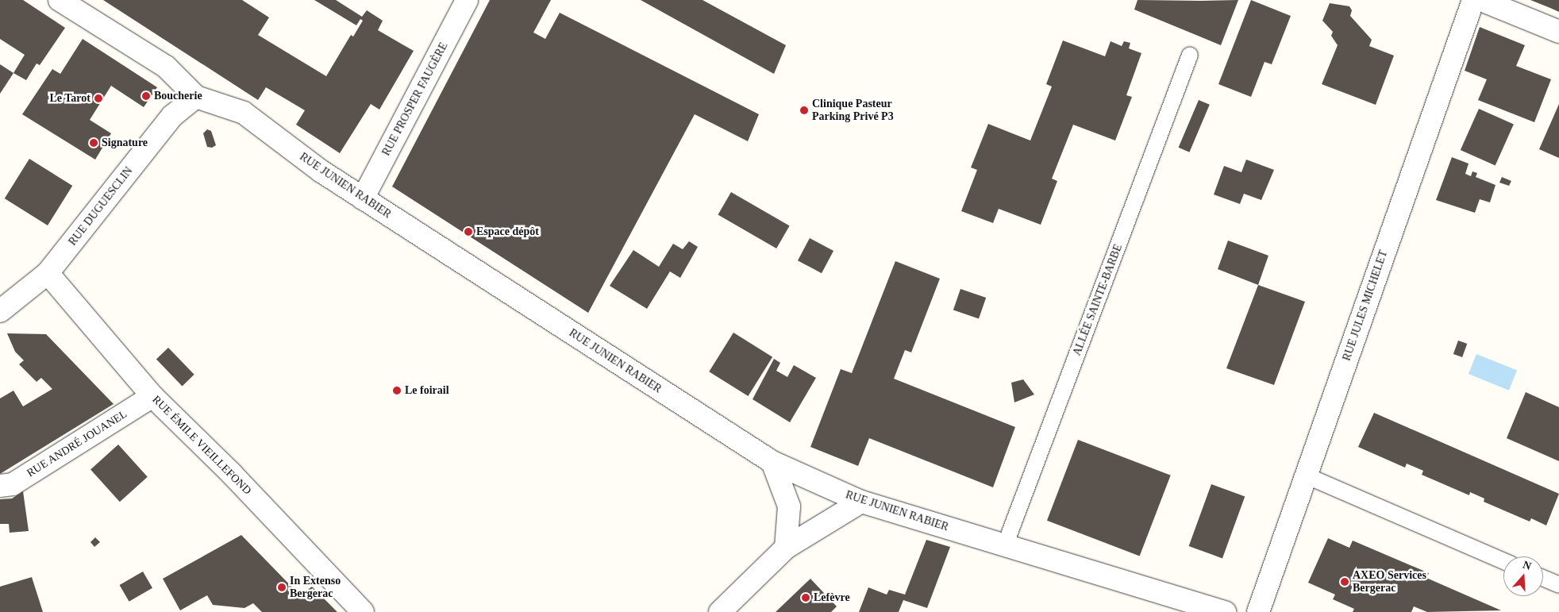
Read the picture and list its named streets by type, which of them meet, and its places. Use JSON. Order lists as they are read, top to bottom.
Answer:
{
  "streets": {
    "street": [
      "RUE PROSPER FAUGÈRE",
      "RUE JUNIEN RABIER",
      "RUE DUGUESCLIN",
      "RUE JULES MICHELET",
      "RUE ANDRÉ JOUANEL",
      "RUE ÉMILE VIEILLEFOND"
    ],
    "lane": ["ALLÉE SAINTE-BARBE"]
  },
  "crossings": [
    ["RUE PROSPER FAUGÈRE", "RUE JUNIEN RABIER"],
    ["RUE JUNIEN RABIER", "RUE DUGUESCLIN"],
    ["RUE JUNIEN RABIER", "ALLÉE SAINTE-BARBE"],
    ["RUE DUGUESCLIN", "RUE ÉMILE VIEILLEFOND"],
    ["RUE ANDRÉ JOUANEL", "RUE ÉMILE VIEILLEFOND"]
  ],
  "places": [
    "Boucherie",
    "Le Tarot",
    "Clinique Pasteur Parking Privé P3",
    "Signature",
    "Espace dépôt",
    "Le foirail",
    "AXEO Services Bergerac",
    "In Extenso Bergerac",
    "Lefèvre"
  ],
  "north": "top"
}
